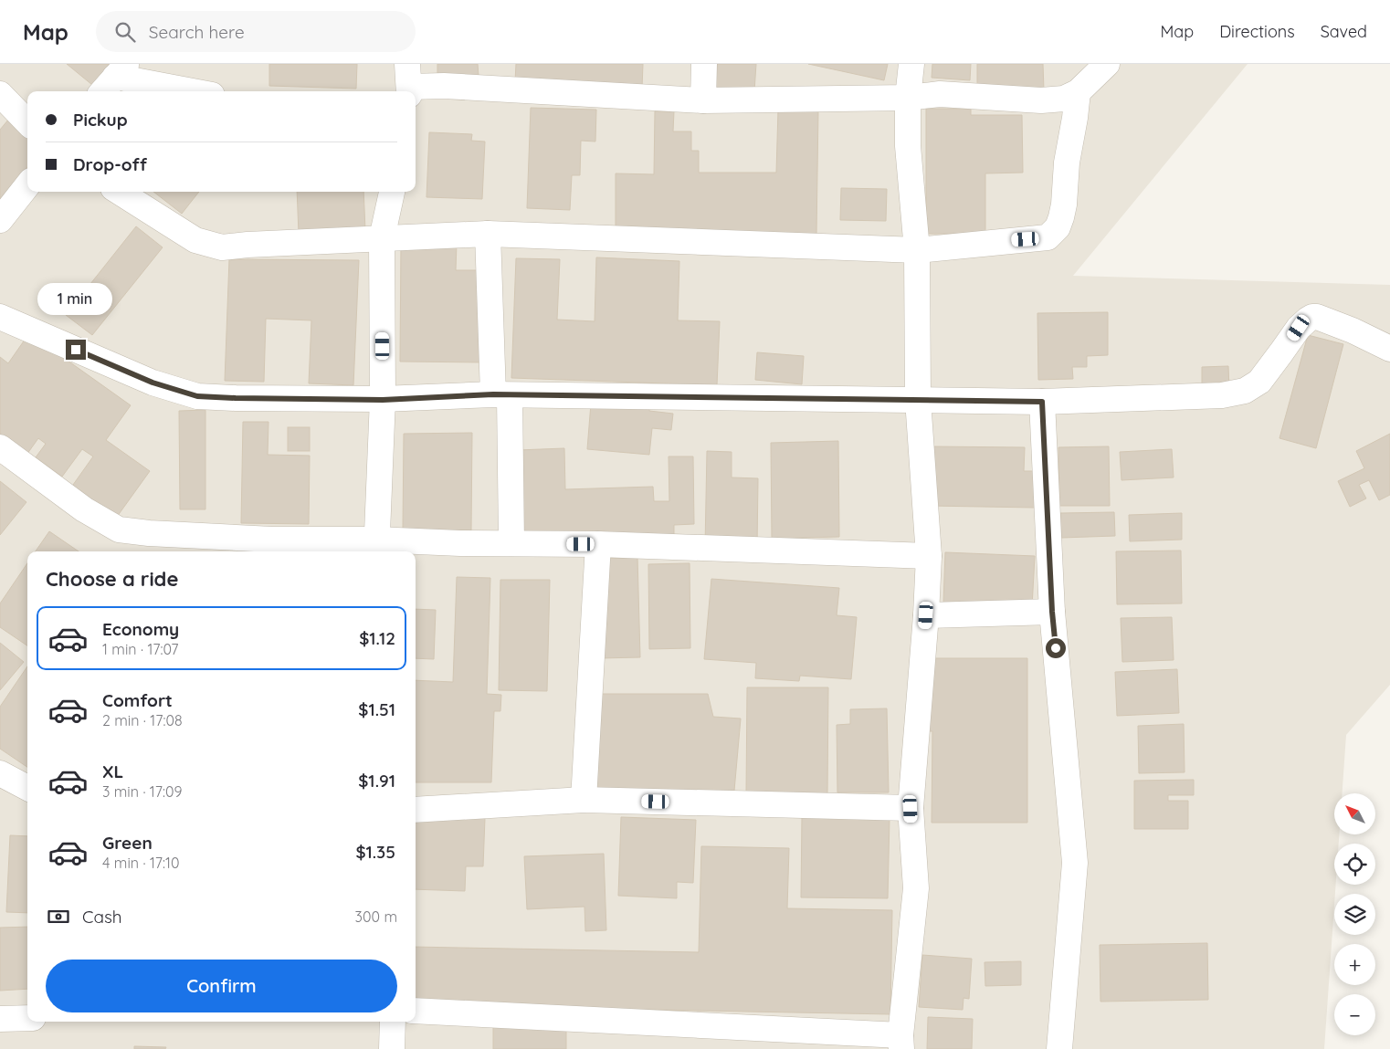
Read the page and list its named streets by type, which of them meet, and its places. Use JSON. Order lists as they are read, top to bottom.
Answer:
{
  "north": "top left",
  "page": {
    "header": "Map",
    "search": "Search here",
    "nav": ["Map", "Directions", "Saved"],
    "banner": ["Pickup", "Drop-off"],
    "bubble": "1 min",
    "heading": "Choose a ride",
    "list": [
      {
        "name": "Economy",
        "note": "1 min · 17:07",
        "value": "$1.12"
      },
      {
        "name": "Comfort",
        "note": "2 min · 17:08",
        "value": "$1.51"
      },
      {
        "name": "XL",
        "note": "3 min · 17:09",
        "value": "$1.91"
      },
      {
        "name": "Green",
        "note": "4 min · 17:10",
        "value": "$1.35"
      }
    ],
    "map_buttons": ["+", "−"],
    "pay": ["Cash", "300 m"],
    "buttons": "Confirm"
  }
}
